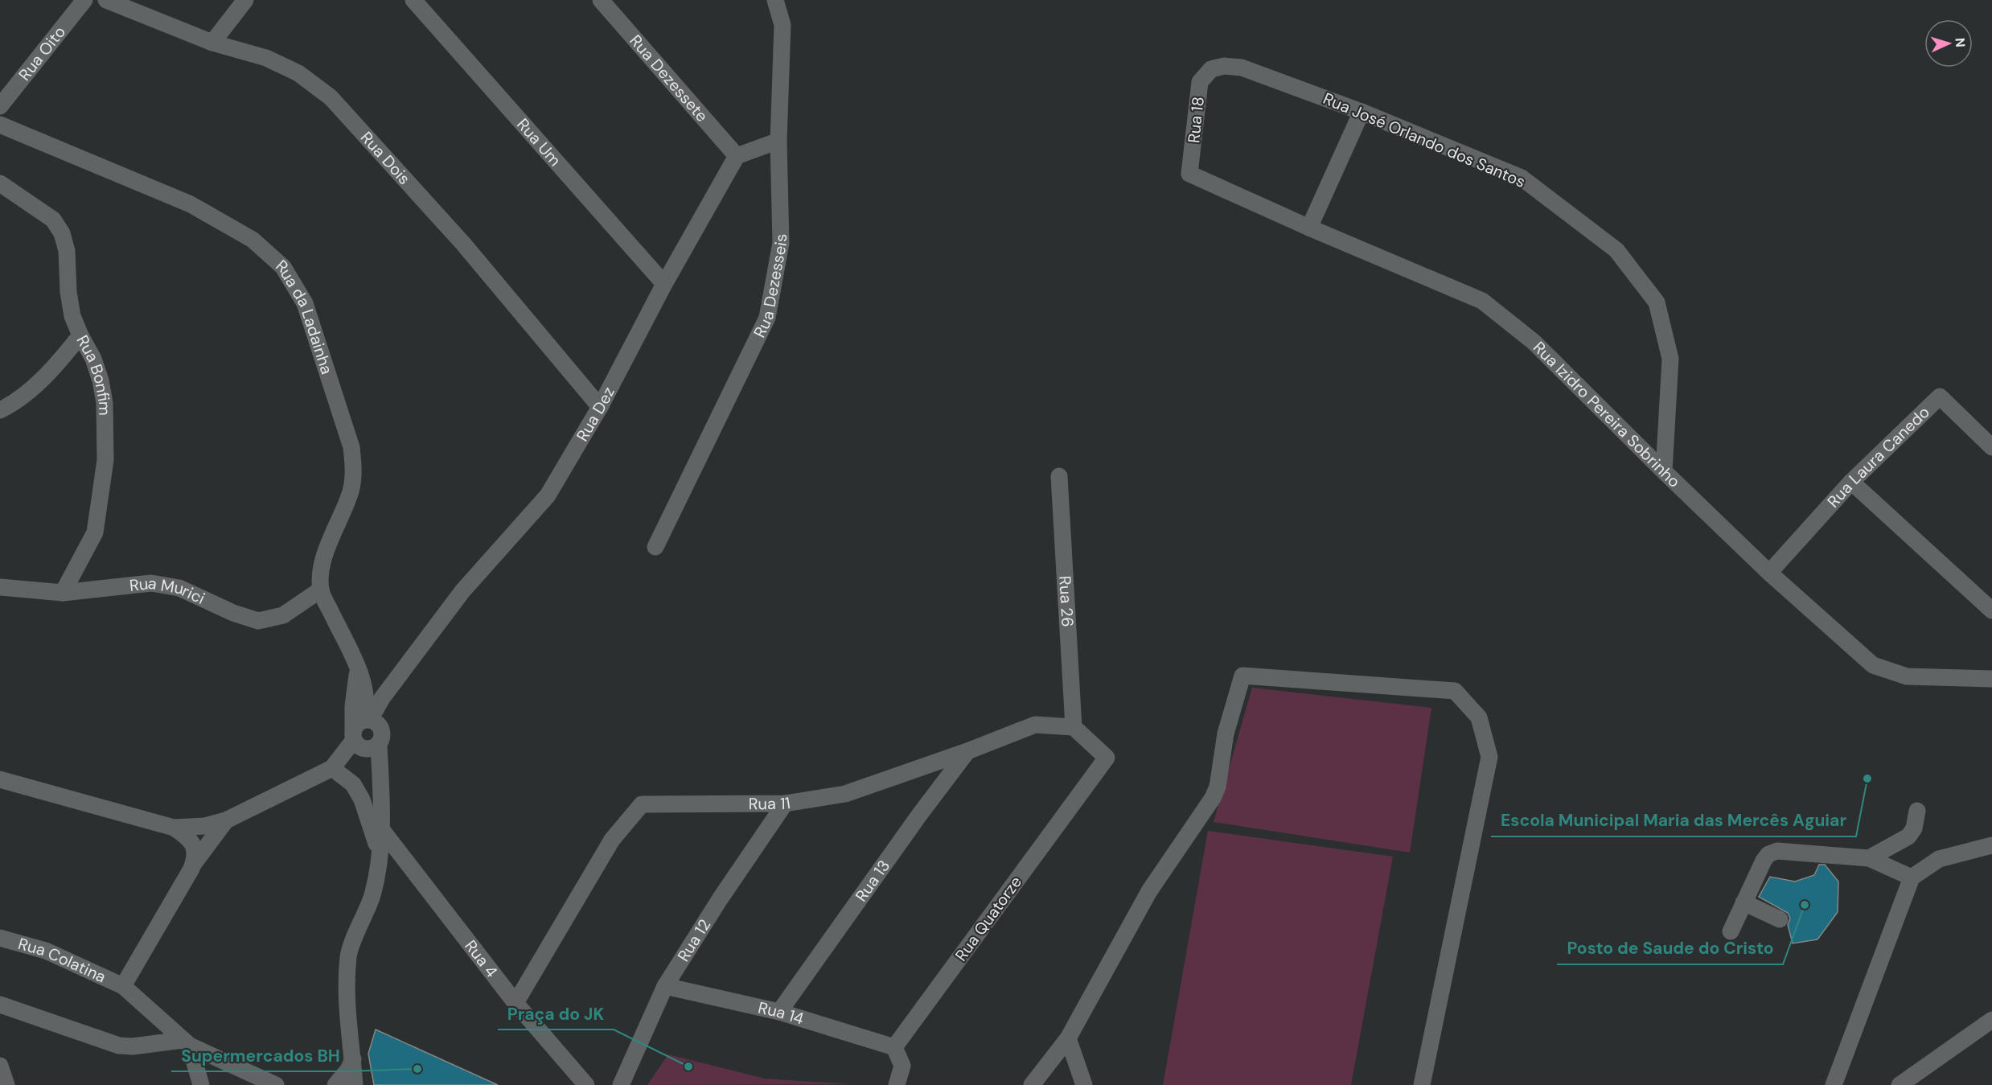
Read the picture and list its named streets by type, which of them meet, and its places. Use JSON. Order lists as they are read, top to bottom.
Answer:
{
  "streets": {
    "street": [
      "Rua Oito",
      "Rua Dezessete",
      "Rua 18",
      "Rua José Orlando dos Santos",
      "Rua Um",
      "Rua Dois",
      "Rua Dezesseis",
      "Rua da Ladainha",
      "Rua Bonfim",
      "Rua Dez",
      "Rua Izidro Pereira Sobrinho",
      "Rua Laura Canedo",
      "Rua Murici",
      "Rua 26",
      "Rua 11",
      "Rua 13",
      "Rua Quatorze",
      "Rua 12",
      "Rua 4",
      "Rua Colatina",
      "Rua 14"
    ]
  },
  "crossings": [
    ["Rua Dezessete", "Rua Dez"],
    ["Rua 18", "Rua José Orlando dos Santos"],
    ["Rua 18", "Rua Izidro Pereira Sobrinho"],
    ["Rua José Orlando dos Santos", "Rua Izidro Pereira Sobrinho"],
    ["Rua Um", "Rua Dez"],
    ["Rua Dois", "Rua Dez"],
    ["Rua da Ladainha", "Rua Dez"],
    ["Rua da Ladainha", "Rua Murici"],
    ["Rua Bonfim", "Rua Murici"],
    ["Rua Izidro Pereira Sobrinho", "Rua Laura Canedo"],
    ["Rua 26", "Rua 11"],
    ["Rua 26", "Rua Quatorze"],
    ["Rua 11", "Rua 13"],
    ["Rua 11", "Rua Quatorze"],
    ["Rua 11", "Rua 12"],
    ["Rua 11", "Rua 4"],
    ["Rua 13", "Rua 14"],
    ["Rua Quatorze", "Rua 14"],
    ["Rua 12", "Rua 14"]
  ],
  "places": [
    "Escola Municipal Maria das Mercês Aguiar",
    "Posto de Saude do Cristo",
    "Praça do JK",
    "Supermercados BH"
  ],
  "north": "right"
}
